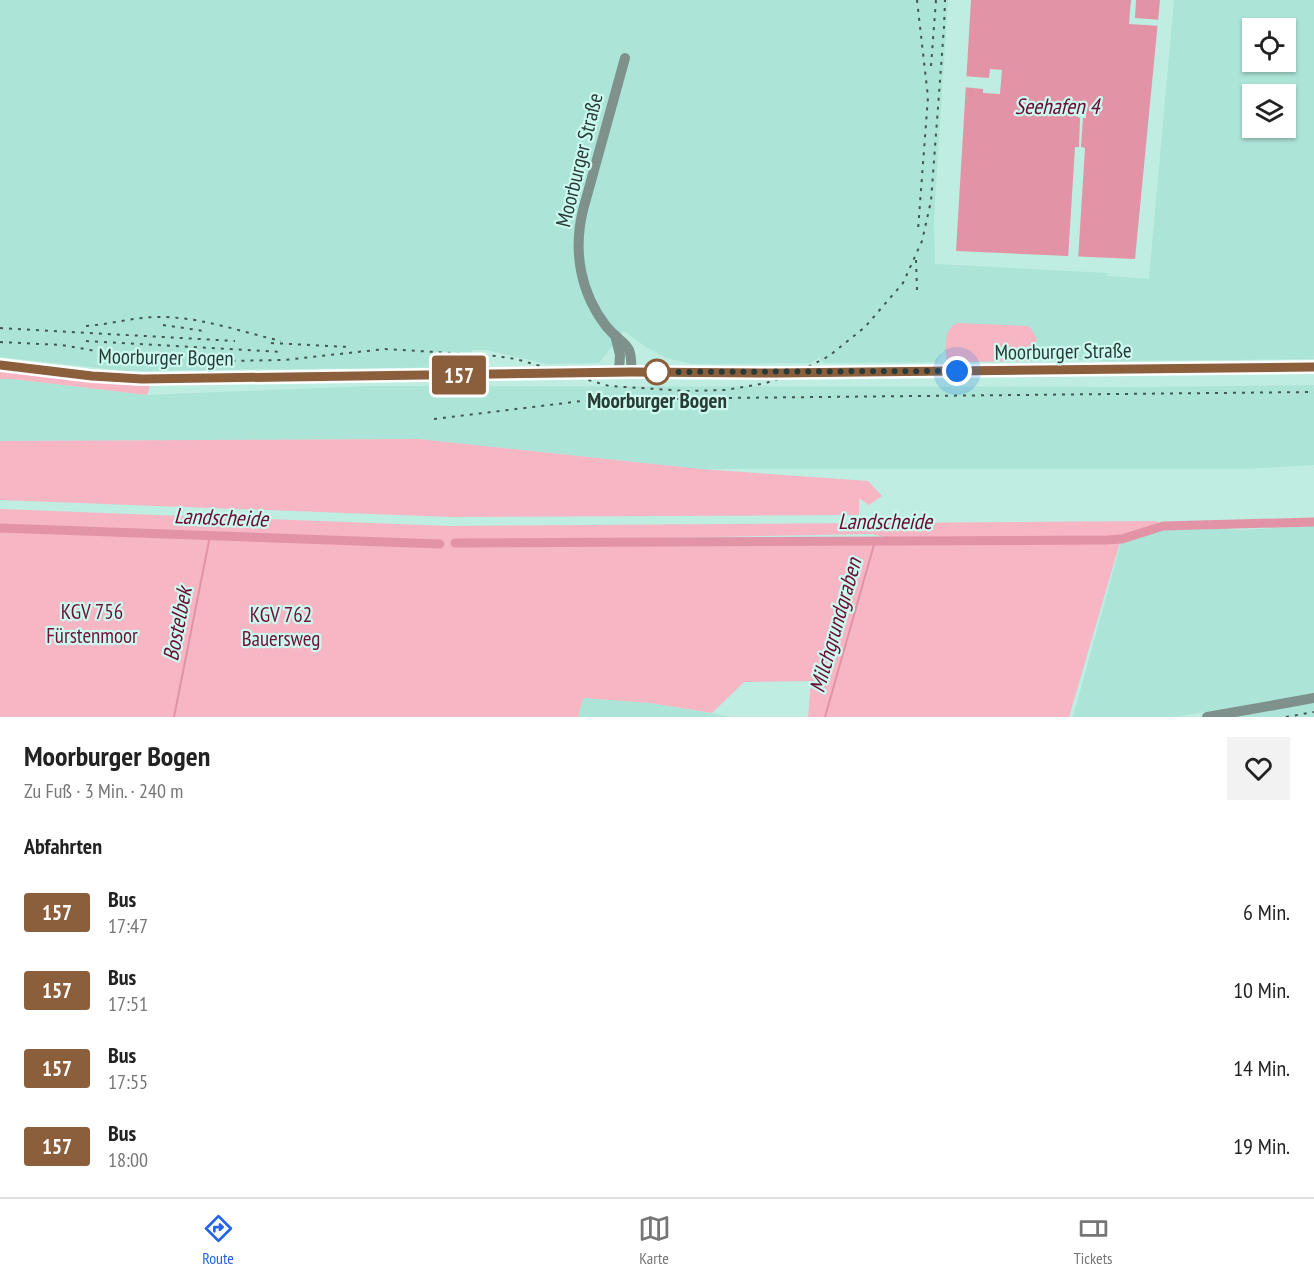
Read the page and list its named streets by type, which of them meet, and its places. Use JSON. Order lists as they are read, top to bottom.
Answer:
{
  "streets": {
    "main road": ["Moorburger Straße", "Moorburger Bogen"]
  },
  "crossings": [
    ["Moorburger Straße", "Moorburger Bogen"]
  ],
  "water": [
    "Seehafen 4",
    "Landscheide",
    "Bostelbek",
    "Milchgrundgraben"
  ],
  "parks": ["KGV 756 Fürstenmoor", "KGV 762 Bauersweg"],
  "places": ["Moorburger Bogen"],
  "lines": ["bus line 157"],
  "page": {
    "on_map": "157",
    "heading": [
      ["Moorburger Bogen", "Zu Fuß · 3 Min. · 240 m"],
      "Abfahrten"
    ],
    "list": [
      {
        "mark": "157",
        "name": "Bus",
        "note": "17:47",
        "value": "6 Min."
      },
      {
        "mark": "157",
        "name": "Bus",
        "note": "17:51",
        "value": "10 Min."
      },
      {
        "mark": "157",
        "name": "Bus",
        "note": "17:55",
        "value": "14 Min."
      },
      {
        "mark": "157",
        "name": "Bus",
        "note": "18:00",
        "value": "19 Min."
      }
    ],
    "tabs": ["Route", "Karte", "Tickets"]
  }
}
